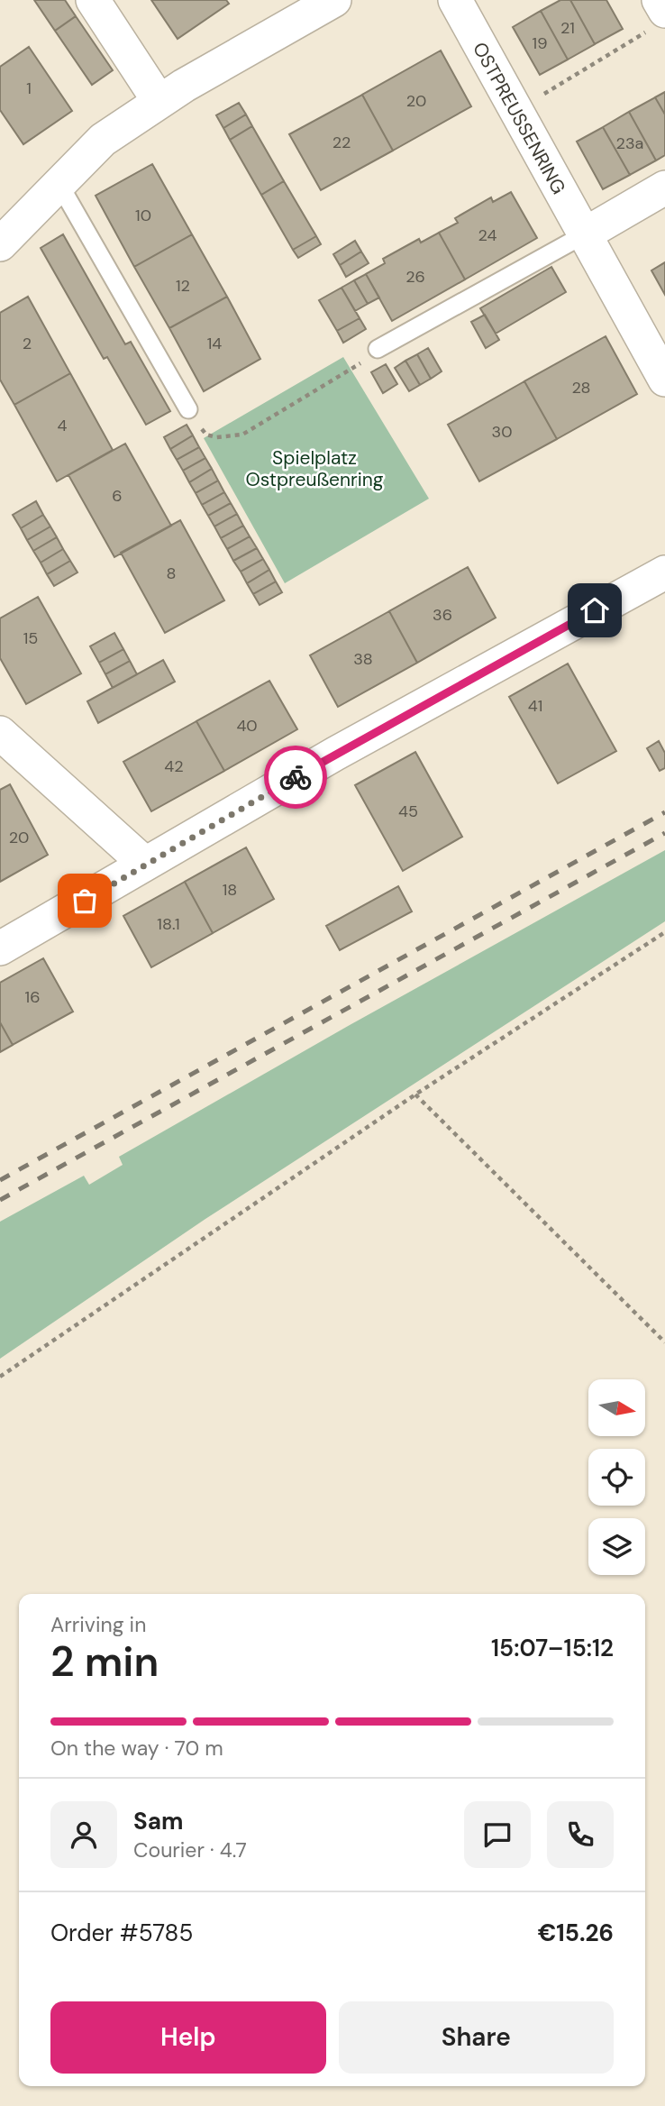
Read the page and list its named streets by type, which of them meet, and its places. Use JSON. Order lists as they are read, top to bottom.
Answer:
{
  "streets": {
    "street": ["OSTPREUSSENRING"]
  },
  "parks": ["Spielplatz Ostpreußenring"],
  "house_numbers": [
    "21",
    "19",
    "1",
    "20",
    "22",
    "23a",
    "10",
    "24",
    "26",
    "12",
    "2",
    "14",
    "28",
    "4",
    "30",
    "6",
    "8",
    "36",
    "15",
    "38",
    "41",
    "40",
    "42",
    "45",
    "20",
    "18",
    "18.1",
    "16"
  ],
  "north": "right",
  "page": {
    "heading": ["2 min", "Arriving in", "15:07–15:12"],
    "panel": [
      "Sam",
      "Courier · 4.7",
      "Order #5785",
      "€15.26"
    ],
    "bar": "On the way · 70 m",
    "buttons": ["Help", "Share"]
  }
}
